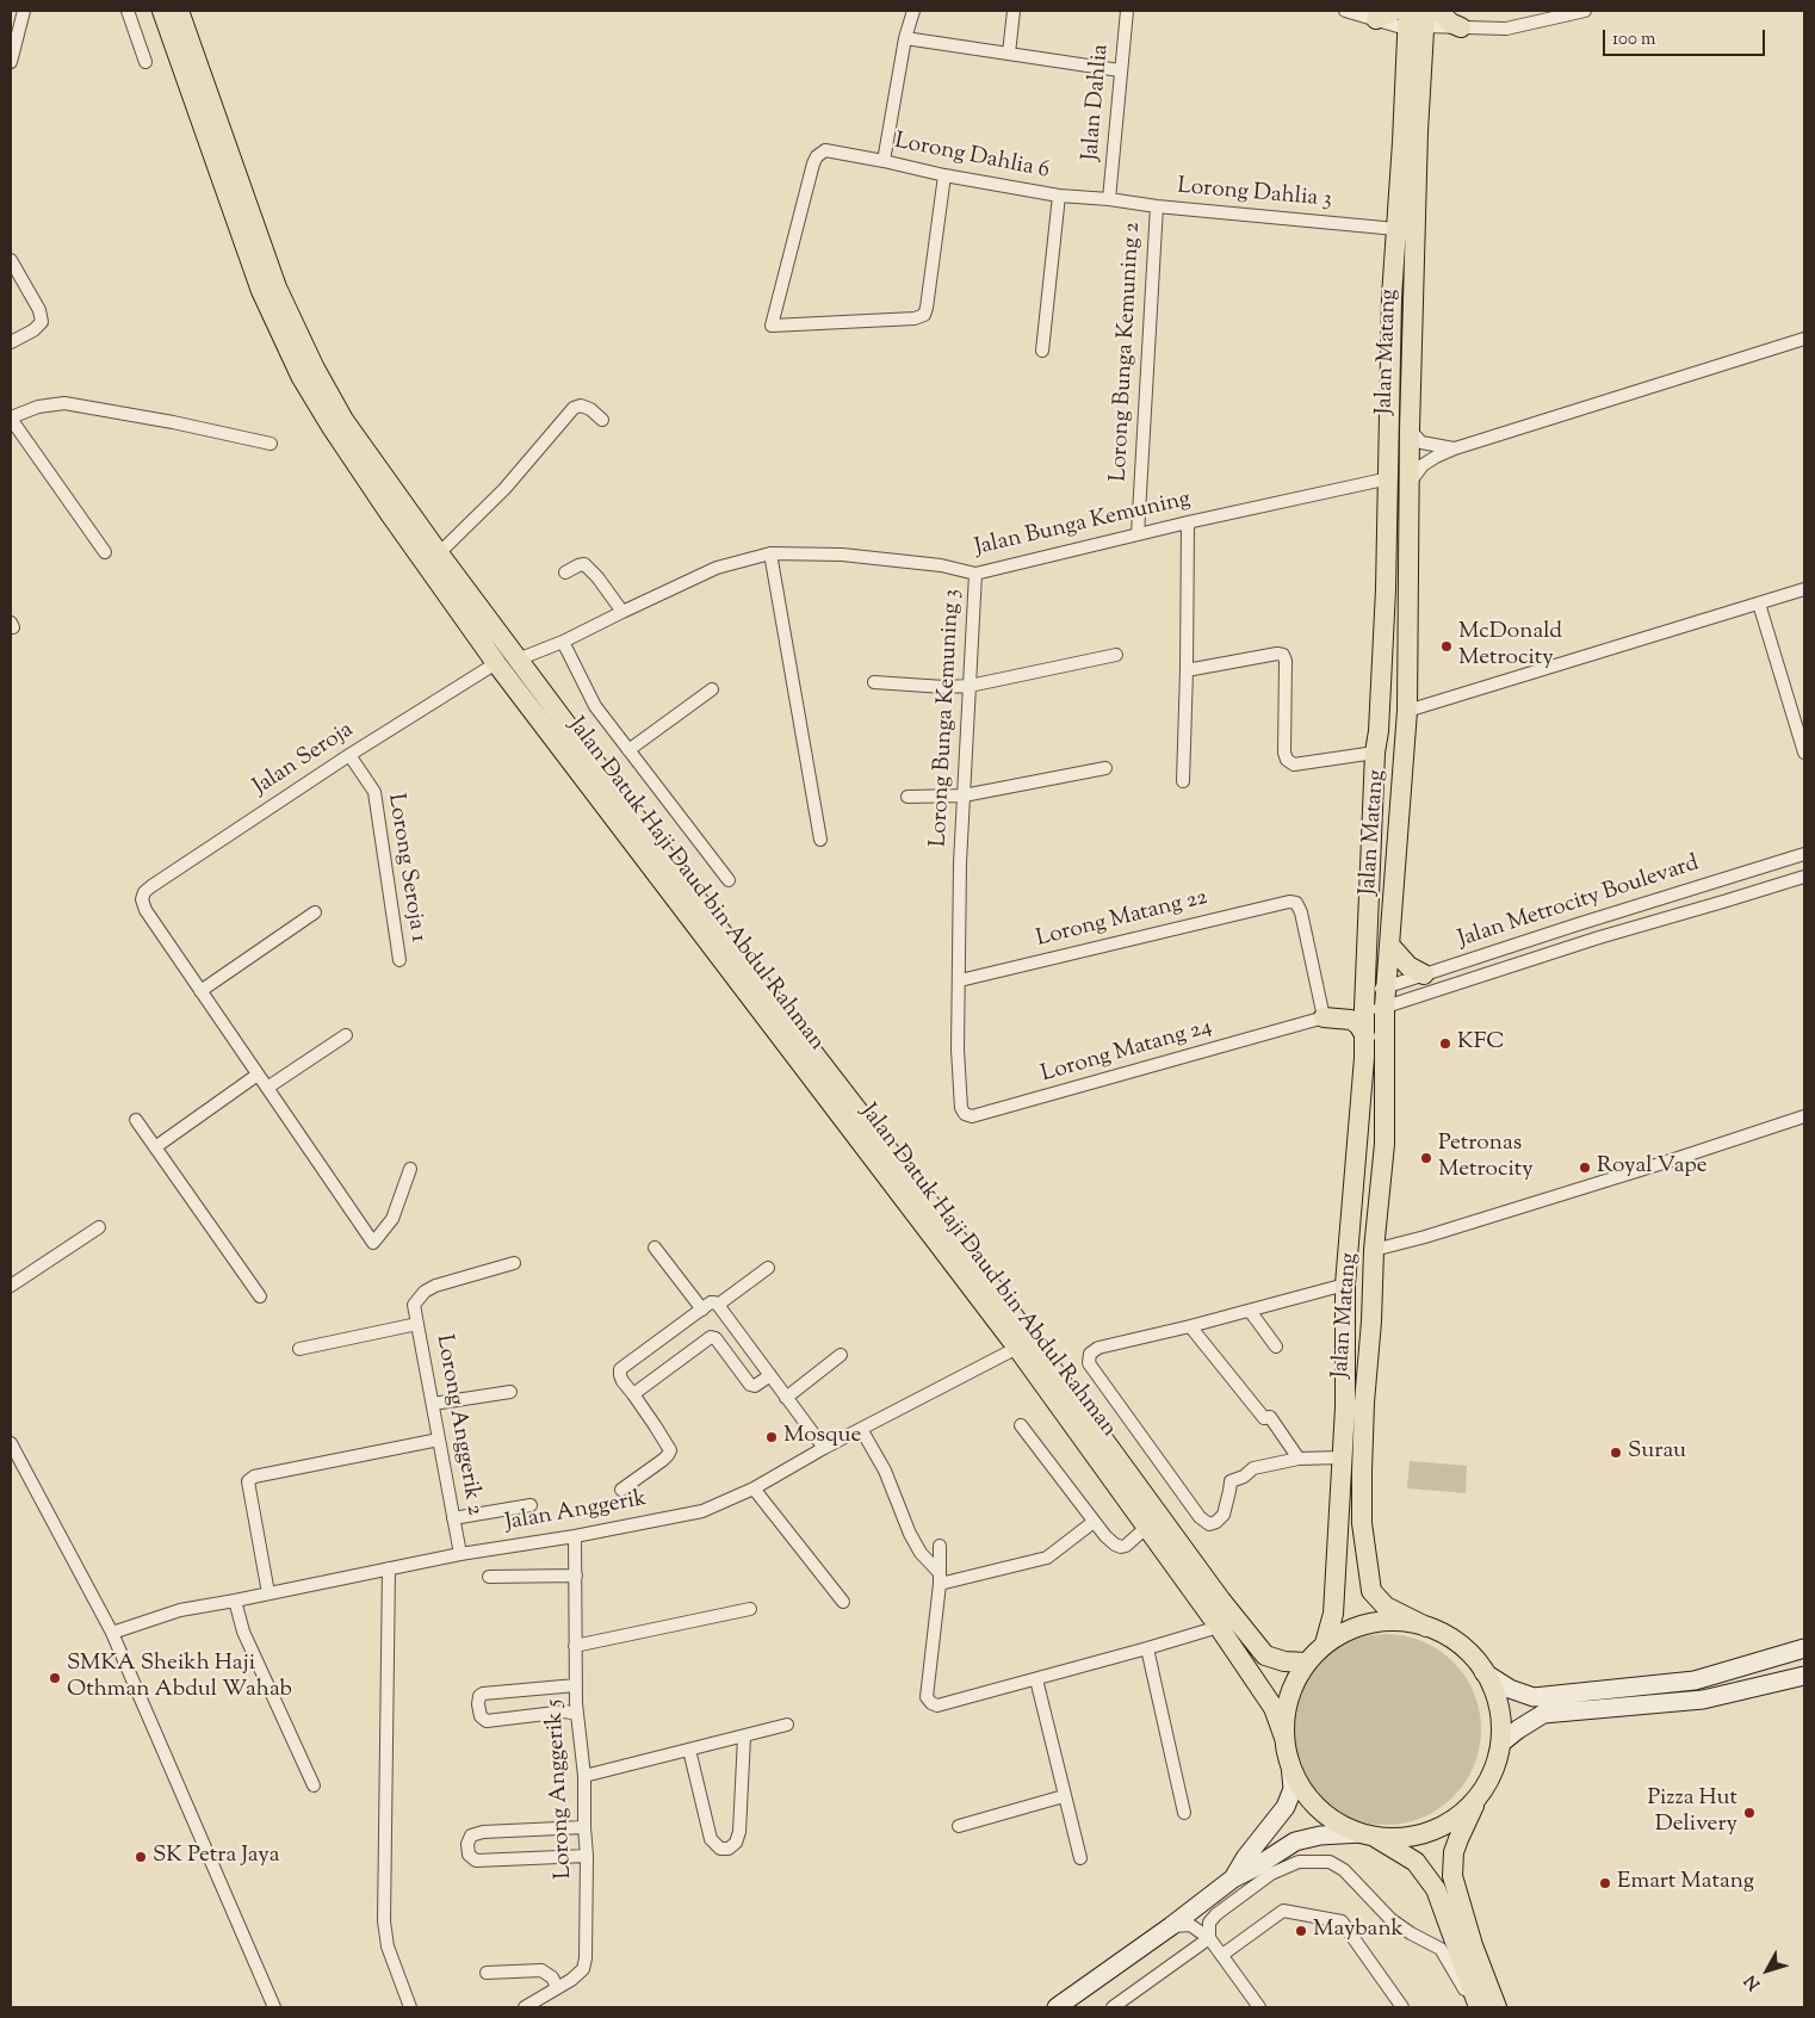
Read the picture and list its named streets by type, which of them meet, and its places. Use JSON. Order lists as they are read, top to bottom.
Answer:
{
  "streets": {
    "main road": ["Jalan Matang", "Jalan Datuk Haji Daud bin Abdul Rahman"],
    "street": [
      "Jalan Dahlia",
      "Lorong Dahlia 6",
      "Lorong Dahlia 3",
      "Lorong Bunga Kemuning 2",
      "Jalan Bunga Kemuning",
      "Lorong Bunga Kemuning 3",
      "Jalan Seroja",
      "Lorong Seroja 1",
      "Jalan Metrocity Boulevard",
      "Lorong Matang 22",
      "Lorong Matang 24",
      "Lorong Anggerik 2",
      "Jalan Anggerik",
      "Lorong Anggerik 5"
    ]
  },
  "crossings": [
    ["Jalan Dahlia", "Lorong Dahlia 6"],
    ["Jalan Dahlia", "Lorong Dahlia 3"],
    ["Lorong Dahlia 6", "Lorong Dahlia 3"],
    ["Lorong Dahlia 3", "Lorong Bunga Kemuning 2"],
    ["Lorong Dahlia 3", "Jalan Matang"],
    ["Lorong Bunga Kemuning 2", "Jalan Bunga Kemuning"],
    ["Jalan Matang", "Jalan Bunga Kemuning"],
    ["Jalan Matang", "Jalan Metrocity Boulevard"],
    ["Jalan Matang", "Lorong Matang 24"],
    ["Jalan Bunga Kemuning", "Lorong Bunga Kemuning 3"],
    ["Jalan Bunga Kemuning", "Jalan Datuk Haji Daud bin Abdul Rahman"],
    ["Lorong Bunga Kemuning 3", "Lorong Matang 22"],
    ["Lorong Bunga Kemuning 3", "Lorong Matang 24"],
    ["Jalan Seroja", "Lorong Seroja 1"],
    ["Jalan Seroja", "Jalan Datuk Haji Daud bin Abdul Rahman"],
    ["Jalan Datuk Haji Daud bin Abdul Rahman", "Jalan Anggerik"],
    ["Jalan Metrocity Boulevard", "Lorong Matang 24"],
    ["Lorong Matang 22", "Lorong Matang 24"],
    ["Lorong Anggerik 2", "Jalan Anggerik"],
    ["Jalan Anggerik", "Lorong Anggerik 5"]
  ],
  "places": [
    "McDonald Metrocity",
    "KFC",
    "Petronas Metrocity",
    "Royal Vape",
    "Mosque",
    "Surau",
    "SMKA Sheikh Haji Othman Abdul Wahab",
    "Pizza Hut Delivery",
    "SK Petra Jaya",
    "Emart Matang",
    "Maybank"
  ],
  "scale_bar": "100 m",
  "north": "bottom left"
}
